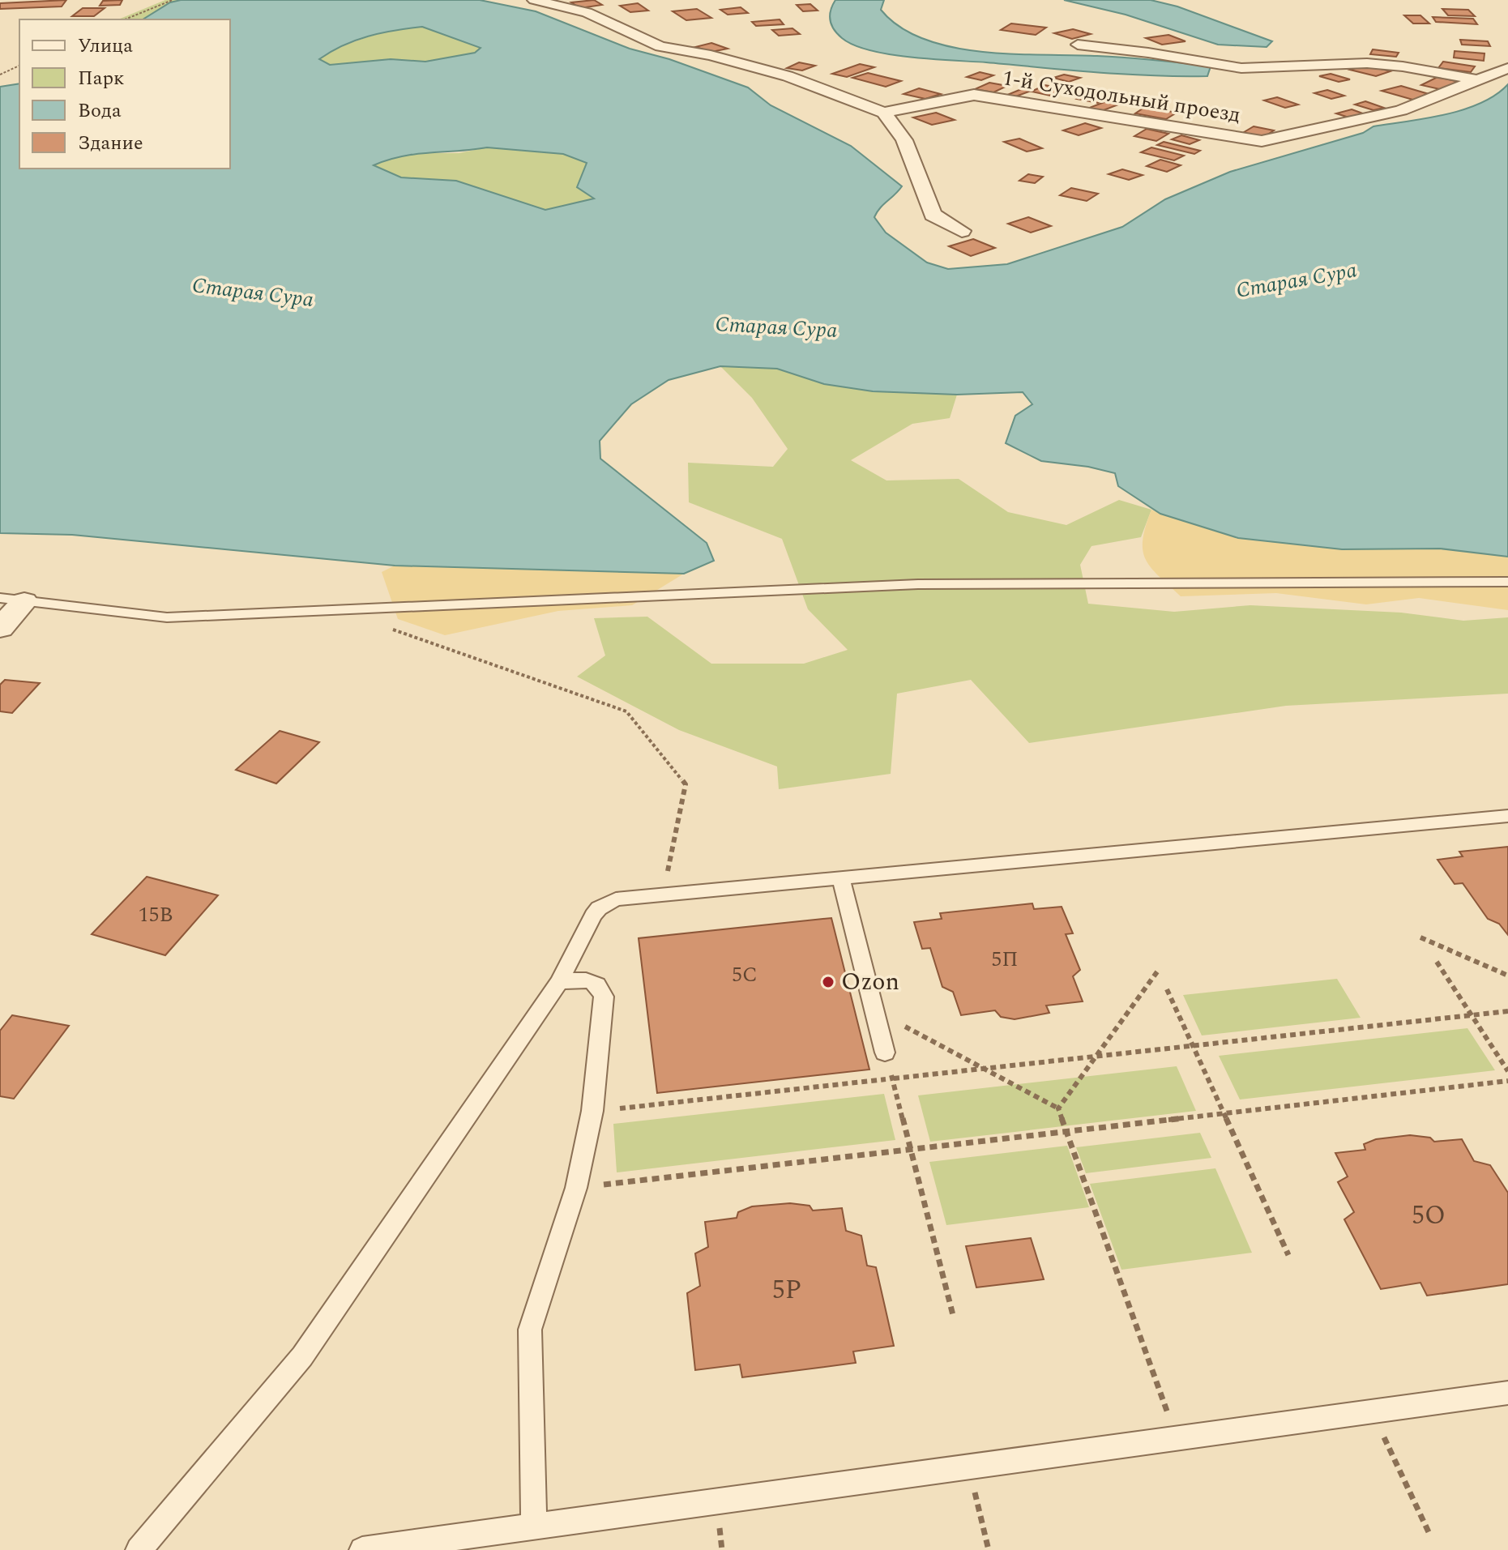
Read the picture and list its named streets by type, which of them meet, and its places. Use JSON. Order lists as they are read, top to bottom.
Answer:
{
  "streets": {
    "street": ["1-й Суходольный проезд"]
  },
  "water": ["Старая Сура"],
  "places": ["Ozon"],
  "house_numbers": [
    "15В",
    "5П",
    "5С",
    "5О",
    "5Р"
  ],
  "legend": [
    "Улица",
    "Парк",
    "Вода",
    "Здание"
  ]
}
